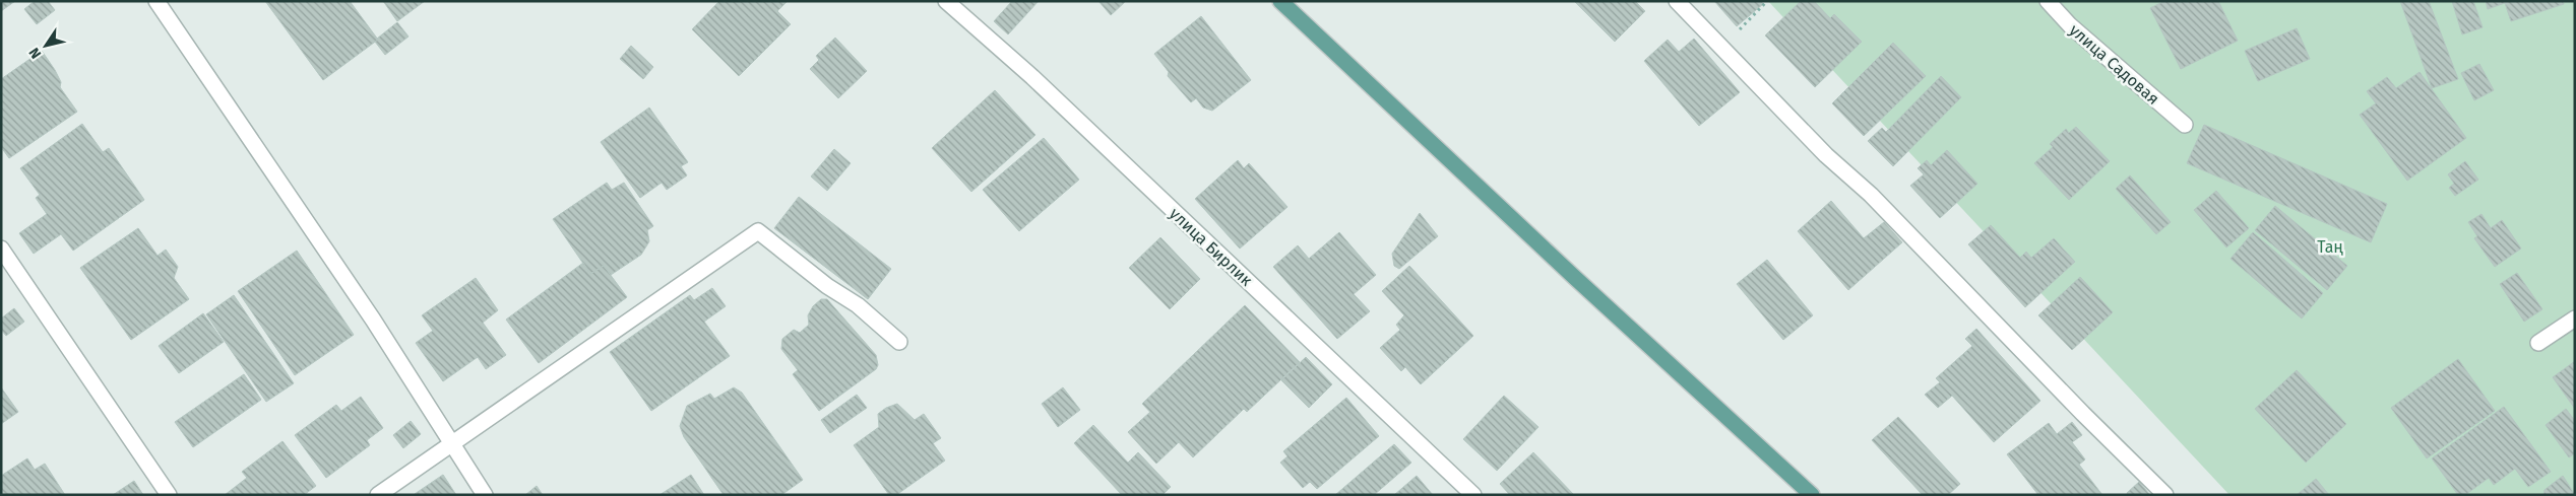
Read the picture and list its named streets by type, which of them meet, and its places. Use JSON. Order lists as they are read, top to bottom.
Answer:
{
  "streets": {
    "street": ["улица Садовая", "улица Бирлик"]
  },
  "parks": ["Таң"],
  "north": "bottom left"
}
